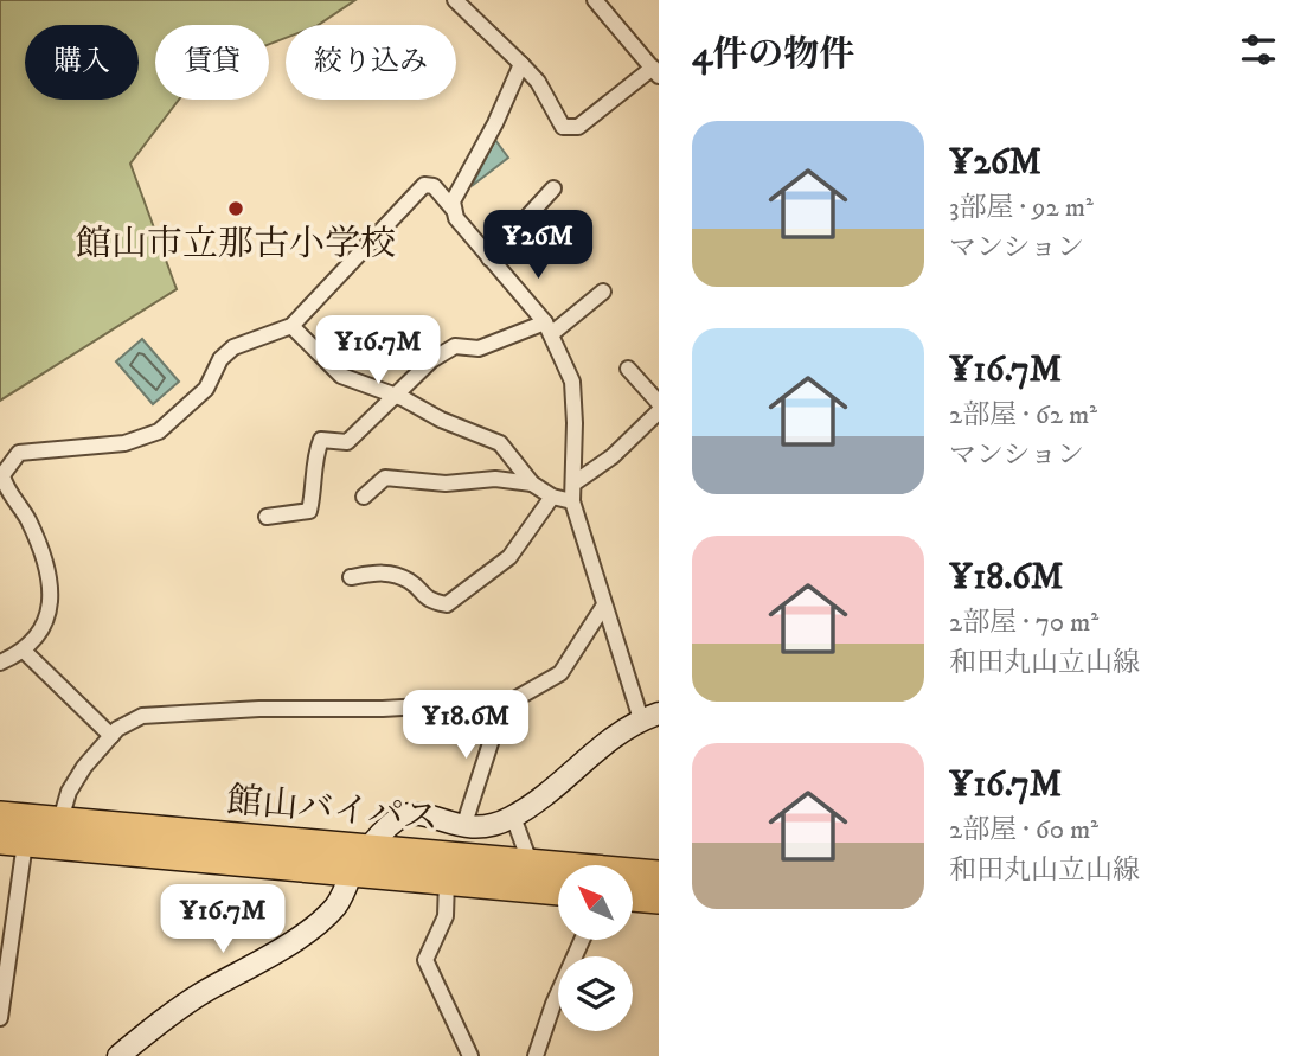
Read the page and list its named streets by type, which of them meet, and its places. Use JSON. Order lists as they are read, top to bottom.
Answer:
{
  "streets": {
    "highway": ["館山バイパス"]
  },
  "places": ["館山市立那古小学校"],
  "north": "top left",
  "page": {
    "heading": "4件の物件",
    "chip": ["購入", "賃貸", "絞り込み"],
    "list": [
      {
        "name": "¥26M",
        "note": "3部屋 · 92 m² · マンション"
      },
      {
        "name": "¥16.7M",
        "note": "2部屋 · 62 m² · マンション"
      },
      {
        "name": "¥18.6M",
        "note": "2部屋 · 70 m² · 和田丸山立山線"
      },
      {
        "name": "¥16.7M",
        "note": "2部屋 · 60 m² · 和田丸山立山線"
      }
    ],
    "price": [
      "¥26M",
      "¥16.7M",
      "¥18.6M",
      "¥16.7M"
    ]
  }
}
